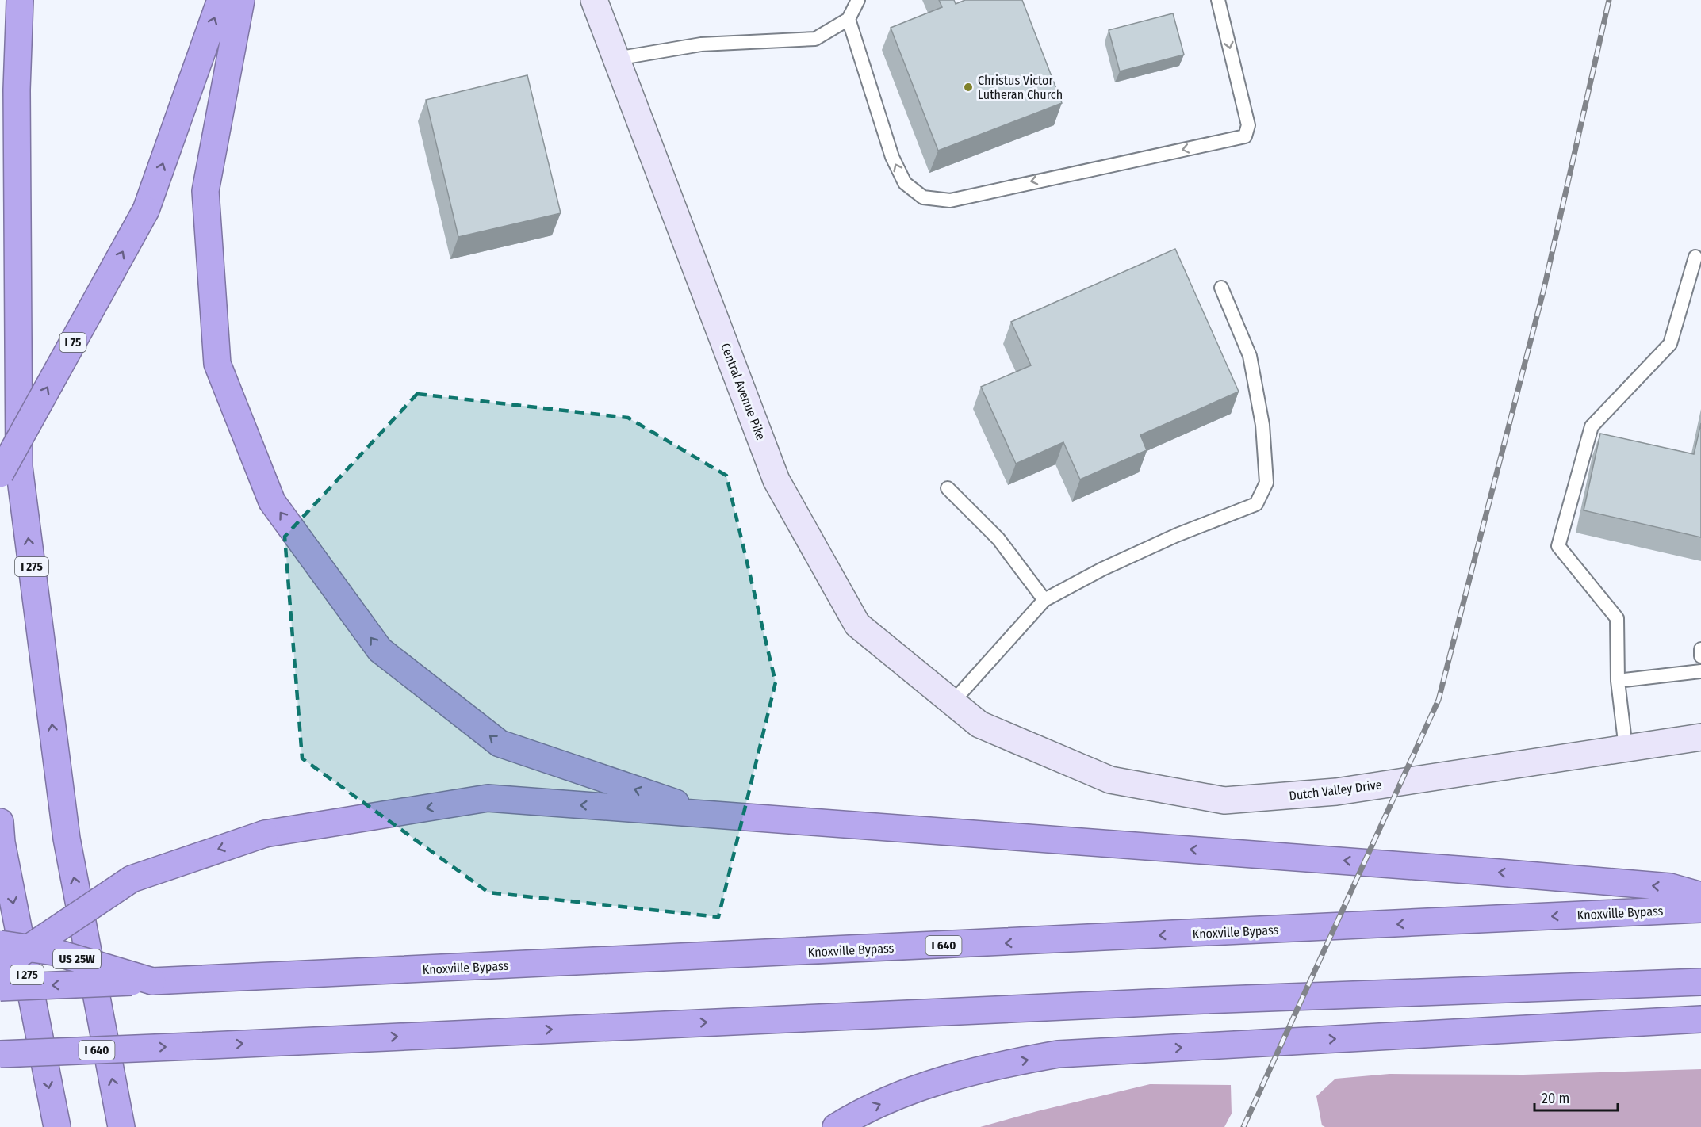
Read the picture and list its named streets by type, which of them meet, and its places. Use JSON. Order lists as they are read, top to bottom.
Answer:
{
  "streets": {
    "highway": [
      "I 75",
      "I 275",
      "Knoxville Bypass",
      "I 640",
      "US 25W"
    ],
    "main road": ["Central Avenue Pike", "Dutch Valley Drive"]
  },
  "crossings": [
    ["Central Avenue Pike", "Dutch Valley Drive"],
    ["Knoxville Bypass", "US 25W"]
  ],
  "places": ["Christus Victor Lutheran Church"],
  "scale_bar": "20 m"
}
